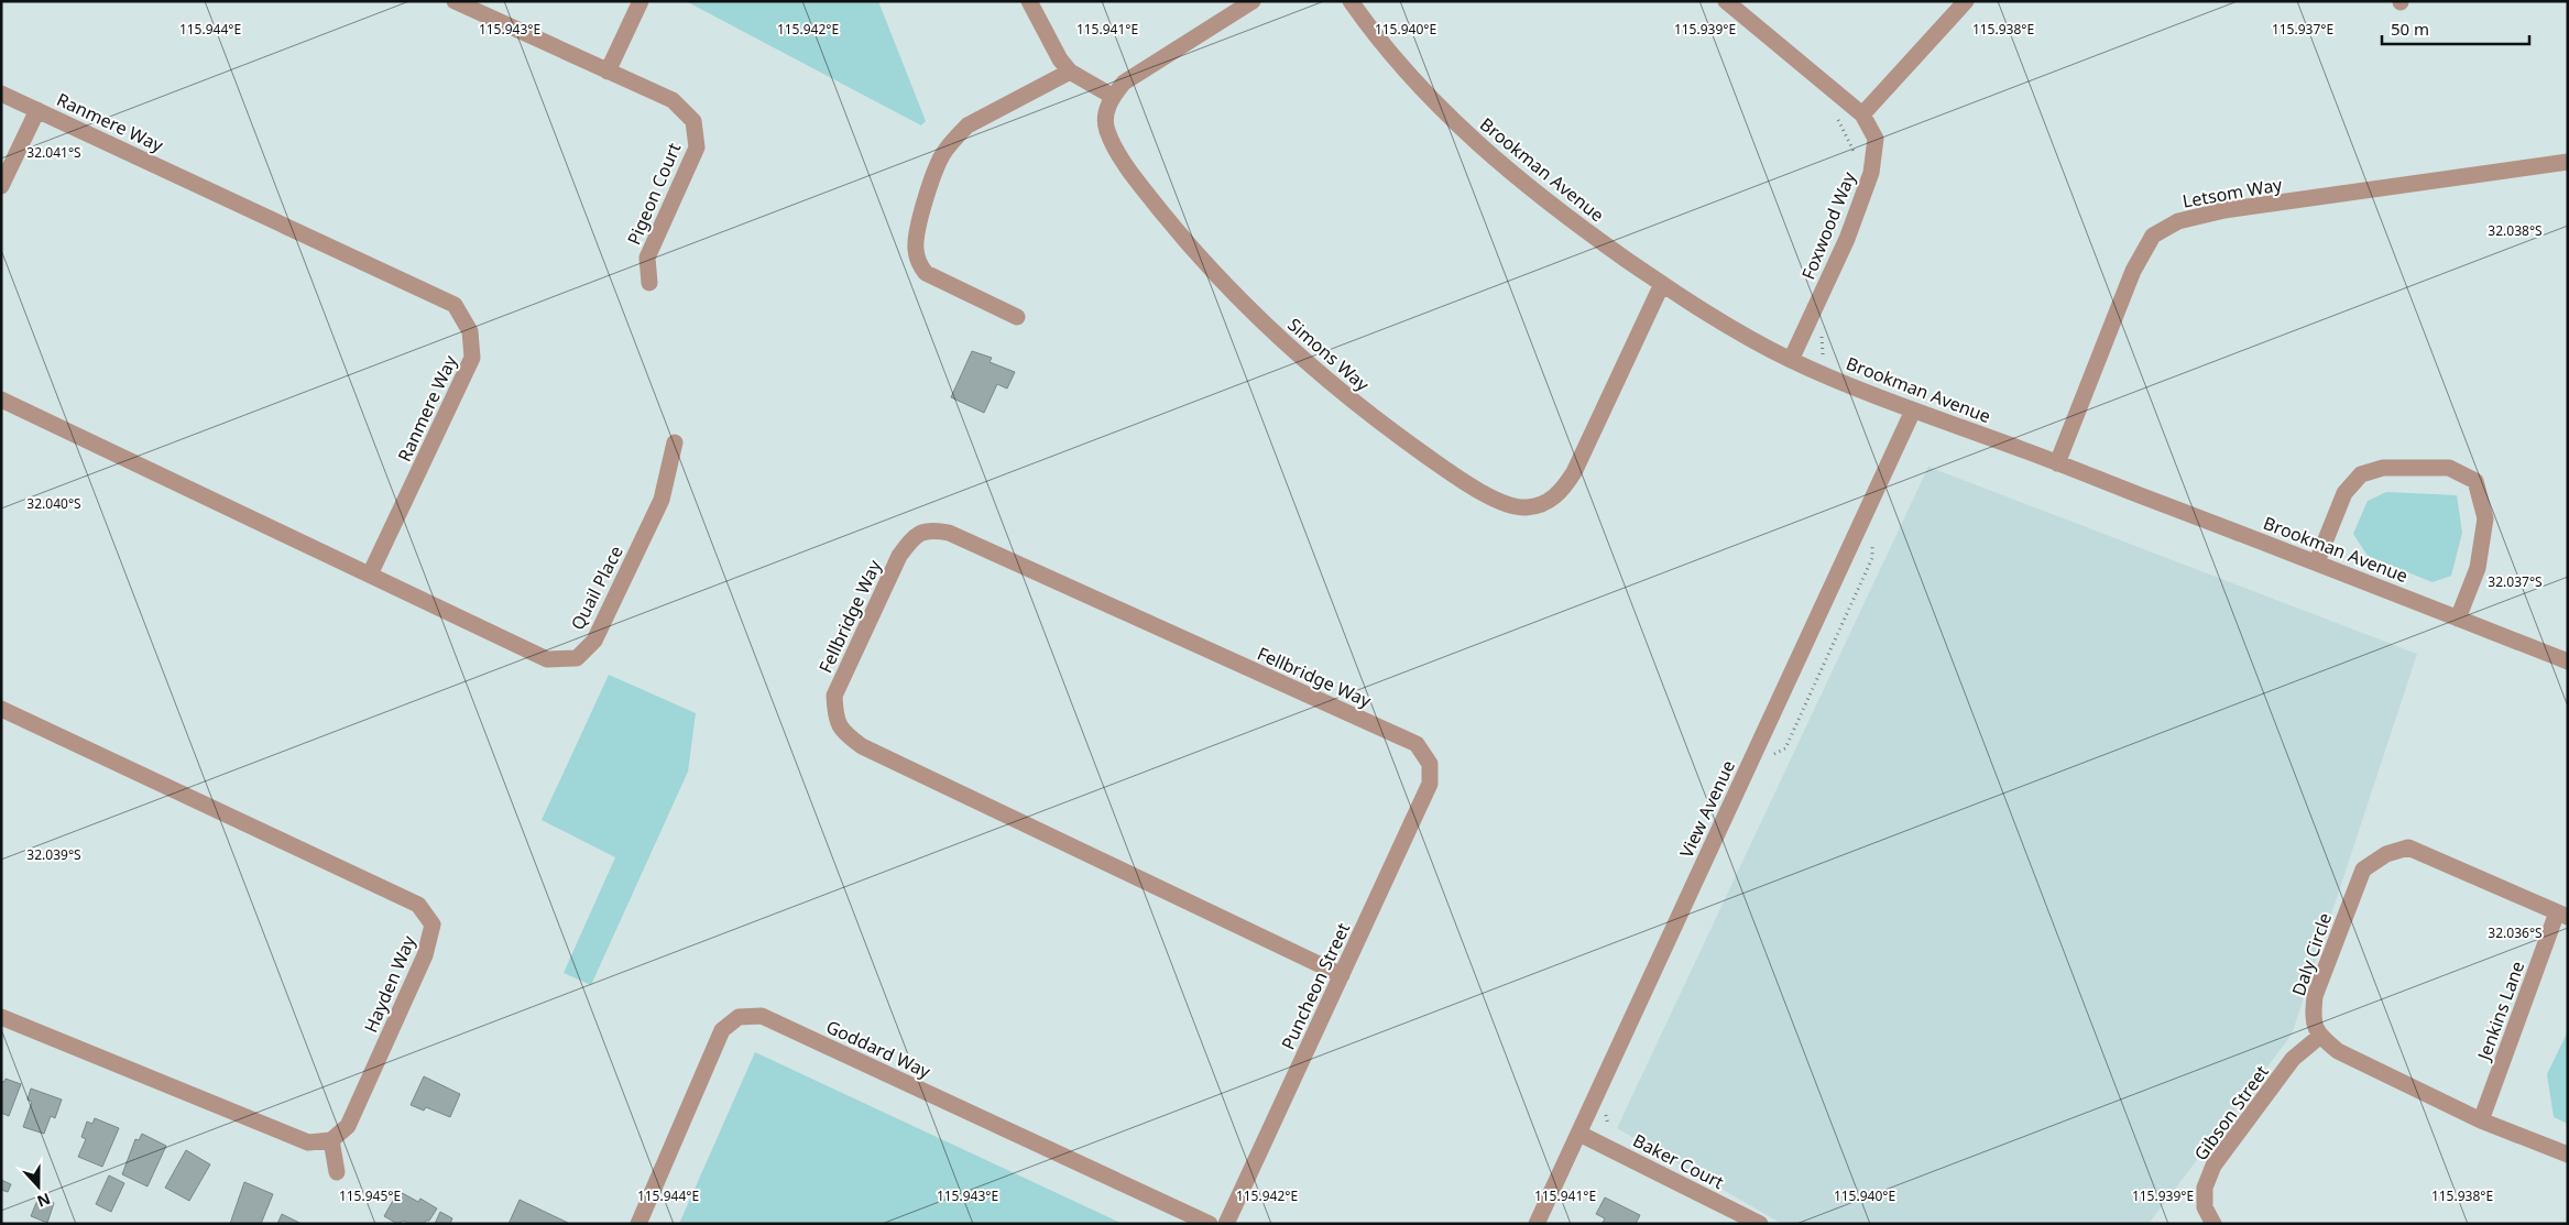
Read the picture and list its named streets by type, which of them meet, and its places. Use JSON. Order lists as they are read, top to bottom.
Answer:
{
  "streets": {
    "street": [
      "Ranmere Way",
      "Brookman Avenue",
      "Letsom Way",
      "Pigeon Court",
      "Foxwood Way",
      "Simons Way",
      "Quail Place",
      "Fellbridge Way",
      "View Avenue",
      "Daly Circle",
      "Hayden Way",
      "Puncheon Street",
      "Jenkins Lane",
      "Goddard Way",
      "Gibson Street",
      "Baker Court"
    ]
  },
  "crossings": [
    ["Ranmere Way", "Quail Place"],
    ["Brookman Avenue", "Letsom Way"],
    ["Brookman Avenue", "Foxwood Way"],
    ["Brookman Avenue", "Simons Way"],
    ["Brookman Avenue", "View Avenue"],
    ["Fellbridge Way", "Puncheon Street"],
    ["View Avenue", "Baker Court"],
    ["Daly Circle", "Jenkins Lane"],
    ["Daly Circle", "Gibson Street"]
  ],
  "scale_bar": "50 m",
  "north": "bottom",
  "coordinates": [
    "115.944°E",
    "115.943°E",
    "115.942°E",
    "115.941°E",
    "115.940°E",
    "115.939°E",
    "115.938°E",
    "115.937°E",
    "32.041°S",
    "32.038°S",
    "32.040°S",
    "32.037°S",
    "32.039°S",
    "32.036°S",
    "115.945°E"
  ]
}
